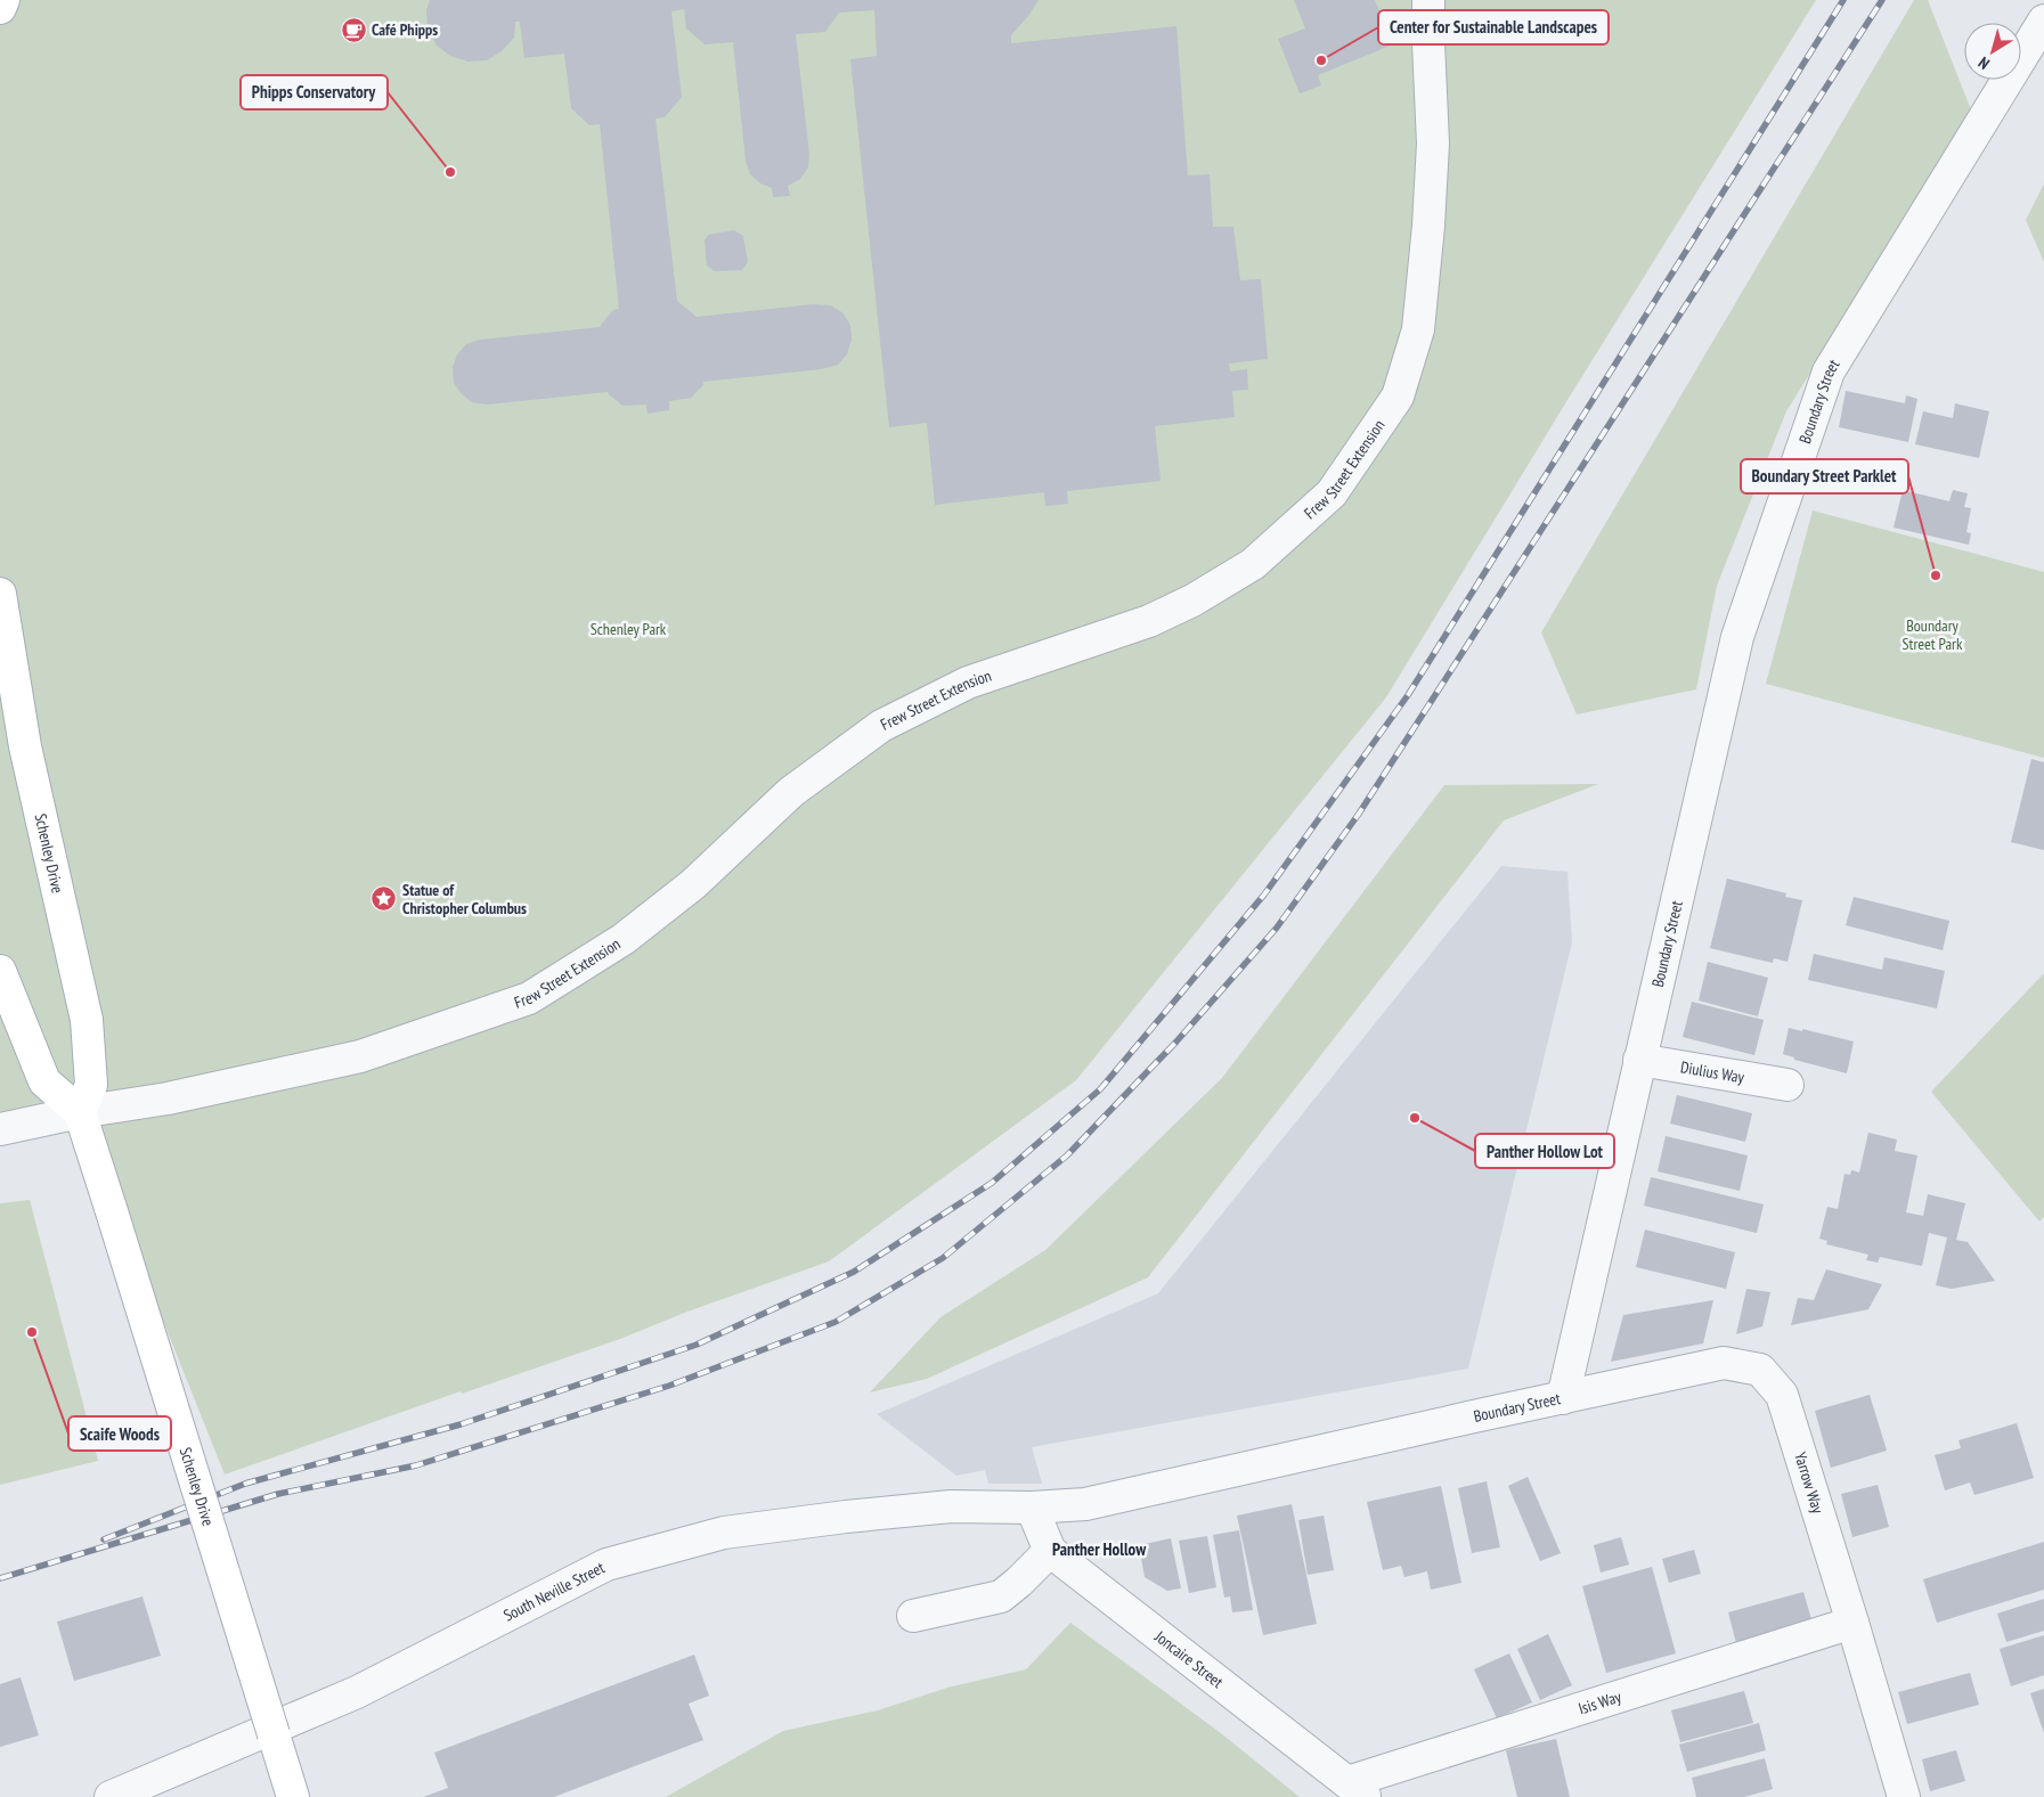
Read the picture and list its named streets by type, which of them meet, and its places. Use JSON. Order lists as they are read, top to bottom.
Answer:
{
  "streets": {
    "main road": ["Schenley Drive"],
    "street": [
      "Boundary Street",
      "Frew Street Extension",
      "Diulius Way",
      "Yarrow Way",
      "South Neville Street",
      "Joncaire Street",
      "Isis Way"
    ]
  },
  "crossings": [
    ["Boundary Street", "Diulius Way"],
    ["Boundary Street", "Yarrow Way"],
    ["Boundary Street", "South Neville Street"],
    ["Boundary Street", "Joncaire Street"],
    ["Frew Street Extension", "Schenley Drive"],
    ["Yarrow Way", "Isis Way"],
    ["South Neville Street", "Joncaire Street"],
    ["Joncaire Street", "Isis Way"]
  ],
  "districts": ["Panther Hollow"],
  "parks": ["Boundary Street Park", "Schenley Park"],
  "places": {
    "cafe": ["Café Phipps"],
    "other": [
      "Center for Sustainable Landscapes",
      "Phipps Conservatory",
      "Boundary Street Parklet",
      "Panther Hollow Lot",
      "Scaife Woods"
    ],
    "place": ["Statue of Christopher Columbus"]
  },
  "north": "bottom left"
}
